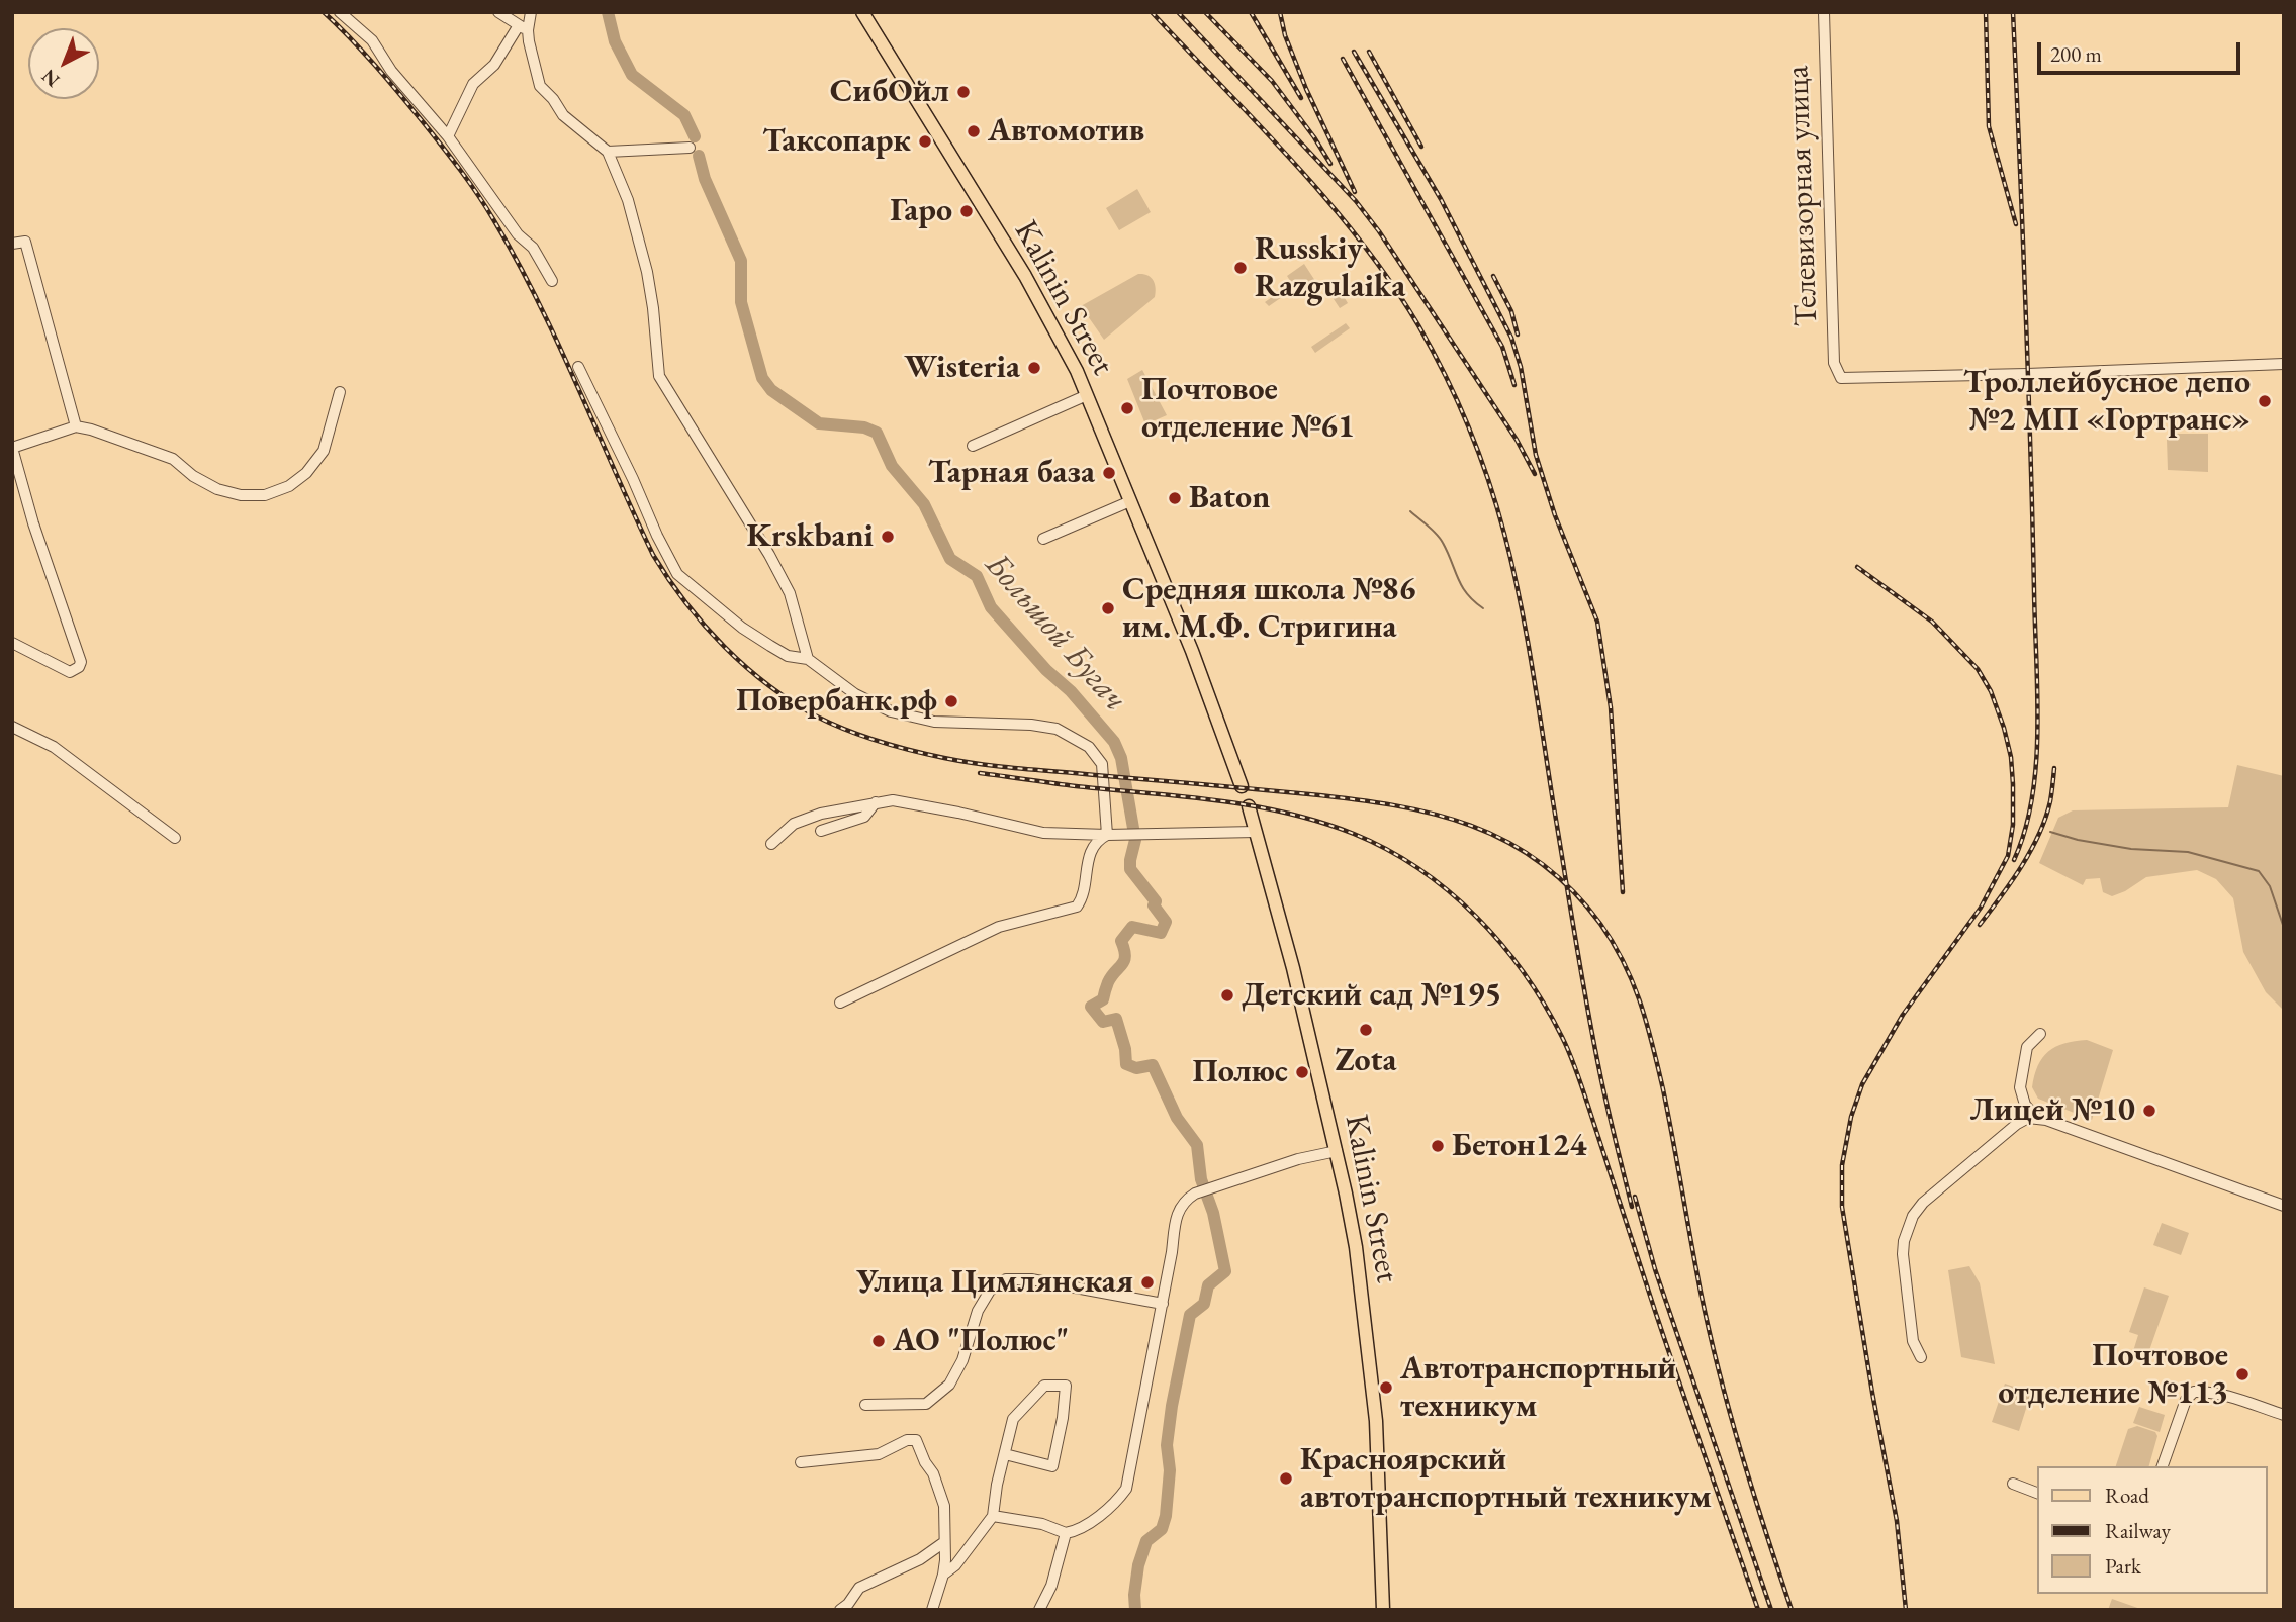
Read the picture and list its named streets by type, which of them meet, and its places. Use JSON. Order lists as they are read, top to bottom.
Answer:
{
  "streets": {
    "main road": ["Kalinin Street"],
    "street": ["Телевизорная улица"]
  },
  "water": ["Большой Бугач"],
  "places": [
    "СибОйл",
    "Автомотив",
    "Таксопарк",
    "Гаро",
    "Russkiy Razgulaika",
    "Wisteria",
    "Троллейбусное депо №2 МП «Гортранс»",
    "Почтовое отделение №61",
    "Тарная база",
    "Baton",
    "Krskbani",
    "Средняя школа №86 им. М.Ф. Стригина",
    "Повербанк.рф",
    "Детский сад №195",
    "Zota",
    "Полюс",
    "Лицей №10",
    "Бетон124",
    "Улица Цимлянская",
    "АО \"Полюс\"",
    "Почтовое отделение №113",
    "Автотранспортный техникум",
    "Красноярский автотранспортный техникум"
  ],
  "legend": ["Road", "Railway", "Park"],
  "scale_bar": "200 m",
  "north": "bottom left"
}
